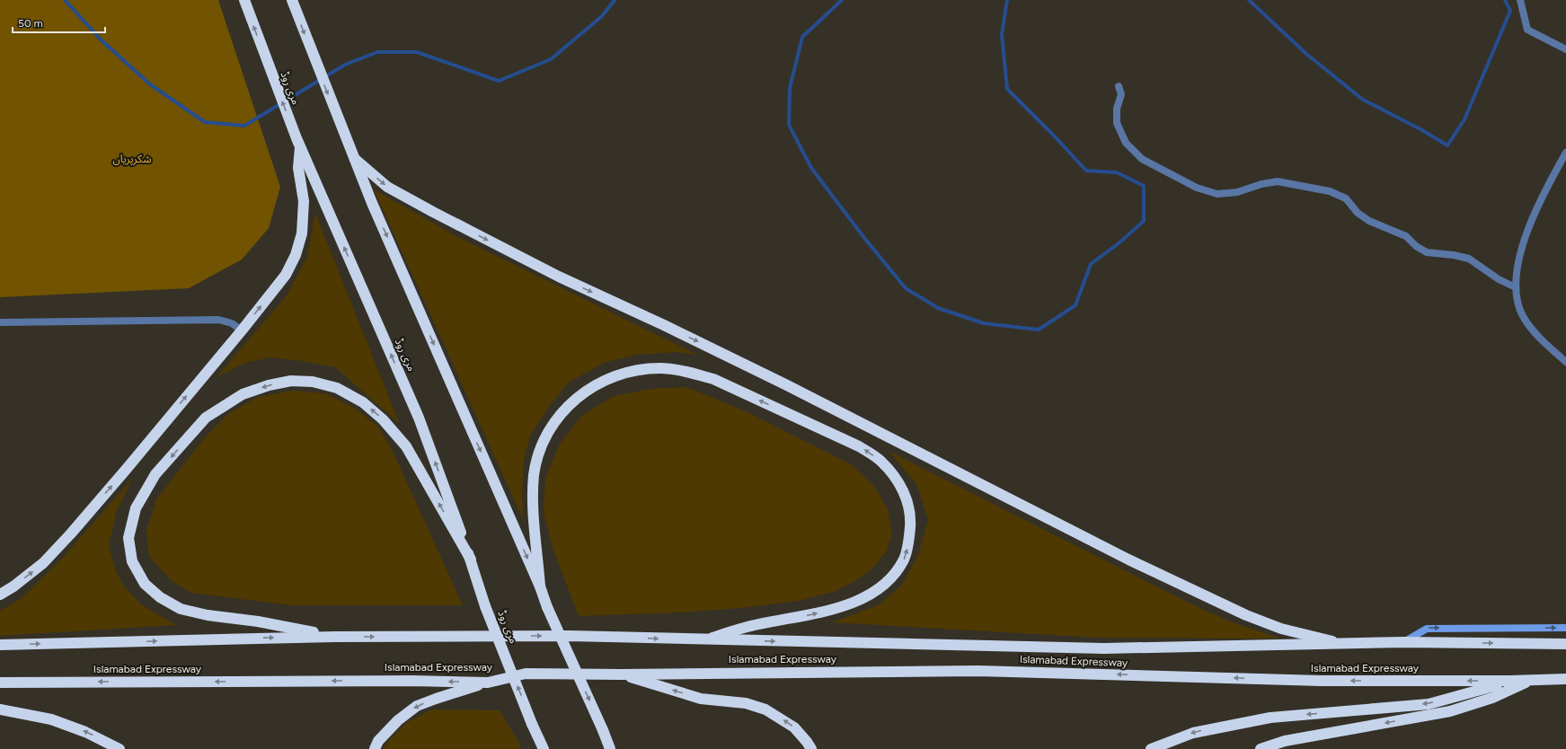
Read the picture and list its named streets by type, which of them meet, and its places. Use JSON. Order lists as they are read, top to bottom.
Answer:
{
  "streets": {
    "highway": ["مری روڈ", "Islamabad Expressway"]
  },
  "parks": ["شکرپریاں"],
  "scale_bar": "50 m"
}
